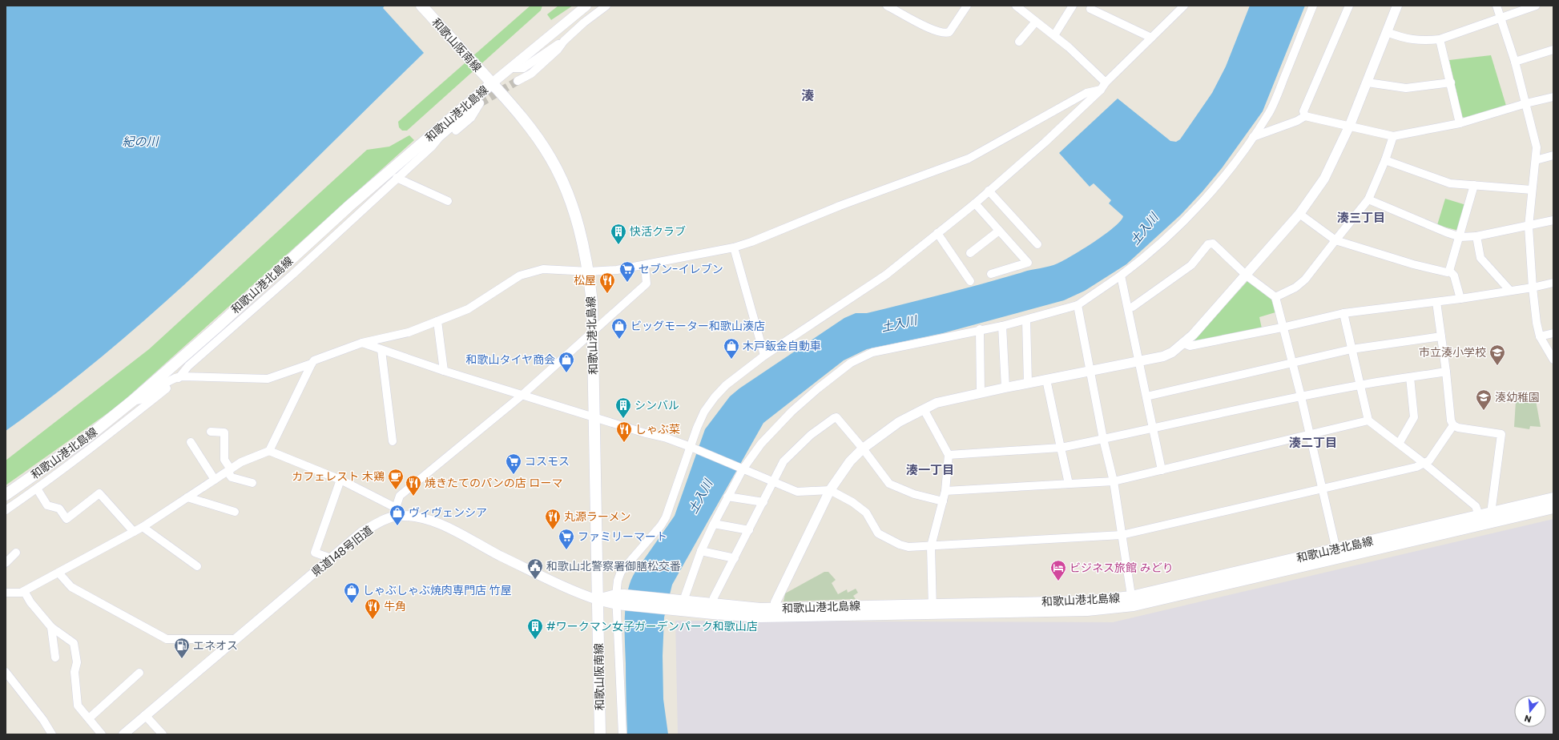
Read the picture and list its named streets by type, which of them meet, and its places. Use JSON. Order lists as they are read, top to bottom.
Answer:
{
  "streets": {
    "main road": ["和歌山阪南線", "和歌山港北島線"],
    "street": ["県道148号旧道"]
  },
  "crossings": [
    ["和歌山阪南線", "和歌山港北島線"],
    ["和歌山阪南線", "県道148号旧道"],
    ["和歌山港北島線", "県道148号旧道"]
  ],
  "districts": [
    "湊",
    "湊三丁目",
    "湊二丁目",
    "湊一丁目"
  ],
  "water": ["紀の川", "土入川"],
  "places": {
    "building": ["快活クラブ", "シンバル", "#ワークマン女子ガーデンパーク和歌山店"],
    "supermarket": ["セブン-イレブン", "コスモス", "ファミリーマート"],
    "restaurant": [
      "松屋",
      "しゃぶ菜",
      "焼きたてのパンの店 ローマ",
      "丸源ラーメン",
      "牛角"
    ],
    "shop": [
      "ビッグモーター和歌山湊店",
      "木戸鈑金自動車",
      "和歌山タイヤ商会",
      "ヴィヴェンシア",
      "しゃぶしゃぶ焼肉専門店 竹屋"
    ],
    "school or university": ["市立湊小学校", "湊幼稚園"],
    "cafe": ["カフェレスト 木鶏"],
    "public building": ["和歌山北警察署御膳松交番"],
    "hotel": ["ビジネス旅館 みどり"],
    "fuel station": ["エネオス"]
  },
  "north": "bottom"
}
